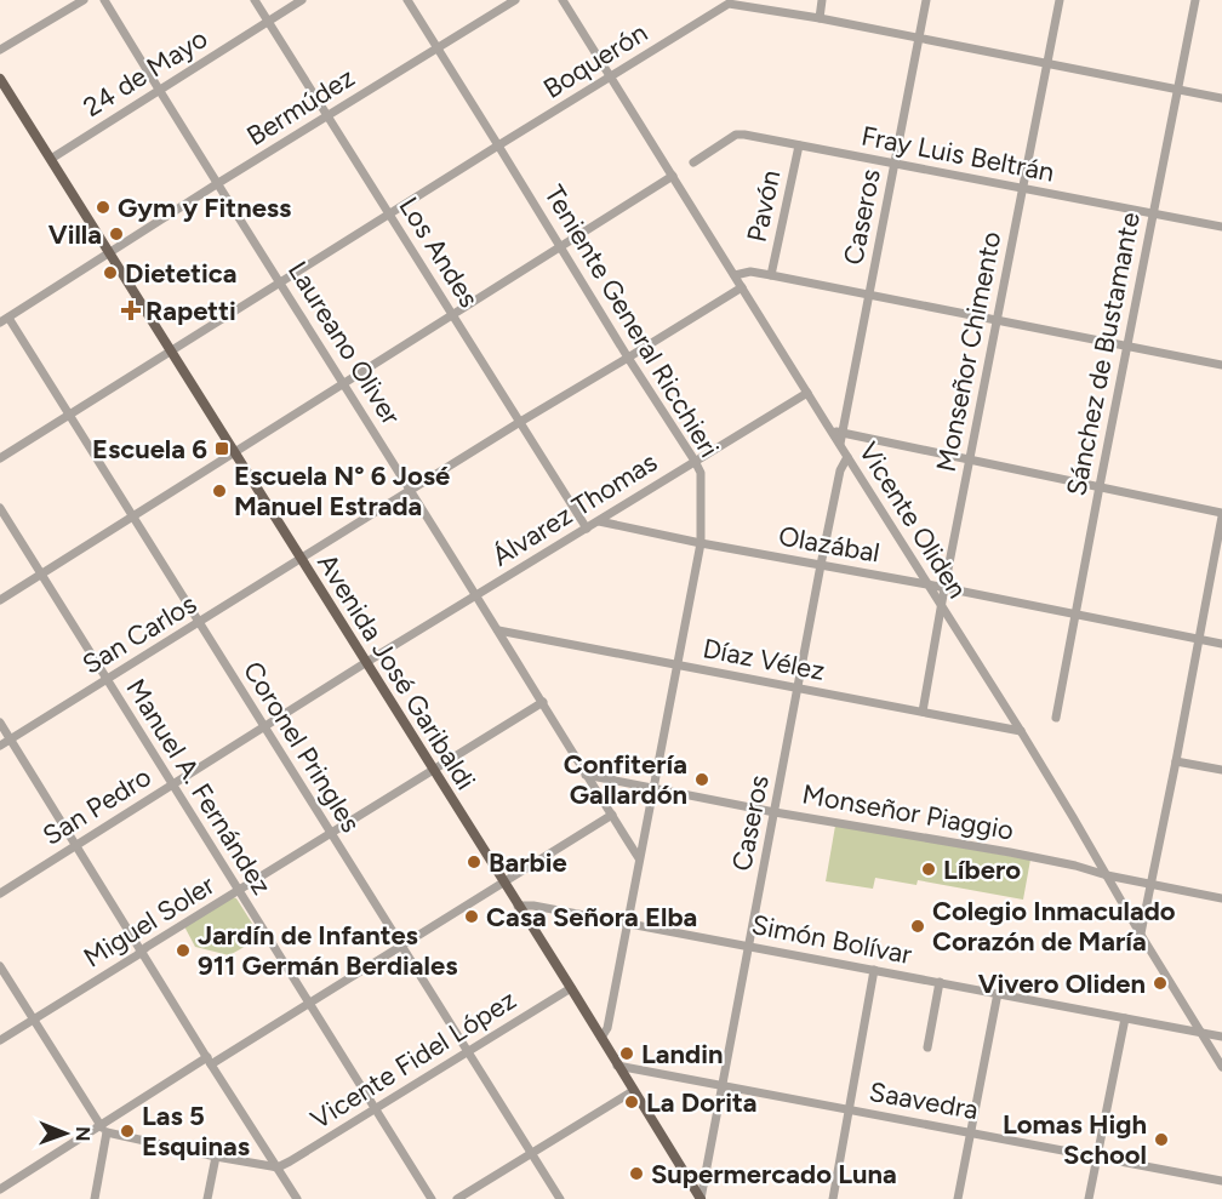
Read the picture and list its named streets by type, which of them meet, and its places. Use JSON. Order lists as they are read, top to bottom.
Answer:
{
  "streets": {
    "main road": ["Avenida José Garibaldi"],
    "street": [
      "Boquerón",
      "24 de Mayo",
      "Bermúdez",
      "Fray Luis Beltrán",
      "Pavón",
      "Caseros",
      "Los Andes",
      "Teniente General Ricchieri",
      "Laureano Oliver",
      "Monseñor Chimento",
      "Sánchez de Bustamante",
      "Álvarez Thomas",
      "Vicente Oliden",
      "Olazábal",
      "San Carlos",
      "Díaz Vélez",
      "Coronel Pringles",
      "Manuel A. Fernández",
      "San Pedro",
      "Monseñor Piaggio",
      "Miguel Soler",
      "Simón Bolívar",
      "Vicente Fidel López",
      "Saavedra"
    ]
  },
  "crossings": [
    ["Boquerón", "Caseros"],
    ["Boquerón", "Los Andes"],
    ["Boquerón", "Teniente General Ricchieri"],
    ["Boquerón", "Laureano Oliver"],
    ["Boquerón", "Monseñor Chimento"],
    ["Boquerón", "Sánchez de Bustamante"],
    ["Boquerón", "Vicente Oliden"],
    ["Boquerón", "Avenida José Garibaldi"],
    ["Boquerón", "Coronel Pringles"],
    ["24 de Mayo", "Los Andes"],
    ["24 de Mayo", "Laureano Oliver"],
    ["24 de Mayo", "Avenida José Garibaldi"],
    ["Bermúdez", "Los Andes"],
    ["Bermúdez", "Teniente General Ricchieri"],
    ["Bermúdez", "Laureano Oliver"],
    ["Bermúdez", "Avenida José Garibaldi"],
    ["Bermúdez", "Coronel Pringles"],
    ["Fray Luis Beltrán", "Pavón"],
    ["Fray Luis Beltrán", "Caseros"],
    ["Fray Luis Beltrán", "Monseñor Chimento"],
    ["Fray Luis Beltrán", "Sánchez de Bustamante"],
    ["Caseros", "Vicente Oliden"],
    ["Caseros", "Olazábal"],
    ["Caseros", "Díaz Vélez"],
    ["Caseros", "Avenida José Garibaldi"],
    ["Caseros", "Monseñor Piaggio"],
    ["Caseros", "Simón Bolívar"],
    ["Caseros", "Saavedra"],
    ["Los Andes", "Álvarez Thomas"],
    ["Los Andes", "San Carlos"],
    ["Teniente General Ricchieri", "Laureano Oliver"],
    ["Teniente General Ricchieri", "Álvarez Thomas"],
    ["Teniente General Ricchieri", "Olazábal"],
    ["Teniente General Ricchieri", "San Carlos"],
    ["Teniente General Ricchieri", "Díaz Vélez"],
    ["Teniente General Ricchieri", "Avenida José Garibaldi"],
    ["Teniente General Ricchieri", "Monseñor Piaggio"],
    ["Teniente General Ricchieri", "Simón Bolívar"],
    ["Laureano Oliver", "Álvarez Thomas"],
    ["Laureano Oliver", "San Carlos"],
    ["Laureano Oliver", "Díaz Vélez"],
    ["Laureano Oliver", "Monseñor Piaggio"],
    ["Laureano Oliver", "Miguel Soler"],
    ["Monseñor Chimento", "Vicente Oliden"],
    ["Monseñor Chimento", "Olazábal"],
    ["Monseñor Chimento", "Díaz Vélez"],
    ["Sánchez de Bustamante", "Olazábal"],
    ["Álvarez Thomas", "Vicente Oliden"],
    ["Álvarez Thomas", "Olazábal"],
    ["Álvarez Thomas", "Avenida José Garibaldi"],
    ["Álvarez Thomas", "San Pedro"],
    ["Vicente Oliden", "Olazábal"],
    ["Vicente Oliden", "San Carlos"],
    ["Vicente Oliden", "Díaz Vélez"],
    ["Vicente Oliden", "Monseñor Piaggio"],
    ["Vicente Oliden", "Simón Bolívar"],
    ["San Carlos", "Avenida José Garibaldi"],
    ["San Carlos", "Coronel Pringles"],
    ["San Carlos", "Manuel A. Fernández"],
    ["Avenida José Garibaldi", "San Pedro"],
    ["Avenida José Garibaldi", "Miguel Soler"],
    ["Avenida José Garibaldi", "Simón Bolívar"],
    ["Avenida José Garibaldi", "Vicente Fidel López"],
    ["Avenida José Garibaldi", "Saavedra"],
    ["Coronel Pringles", "San Pedro"],
    ["Coronel Pringles", "Miguel Soler"],
    ["Coronel Pringles", "Vicente Fidel López"],
    ["Manuel A. Fernández", "San Pedro"],
    ["Manuel A. Fernández", "Miguel Soler"],
    ["Manuel A. Fernández", "Vicente Fidel López"]
  ],
  "places": {
    "other": [
      "Gym y Fitness",
      "Villa",
      "Dietetica",
      "Escuela N° 6 José Manuel Estrada",
      "Confitería Gallardón",
      "Barbie",
      "Líbero",
      "Casa Señora Elba",
      "Colegio Inmaculado Corazón de María",
      "Jardín de Infantes 911 Germán Berdiales",
      "Vivero Oliden",
      "Landin",
      "La Dorita",
      "Las 5 Esquinas",
      "Lomas High School",
      "Supermercado Luna"
    ],
    "health": ["Rapetti"],
    "transit": ["Escuela 6"]
  },
  "north": "right"
}
